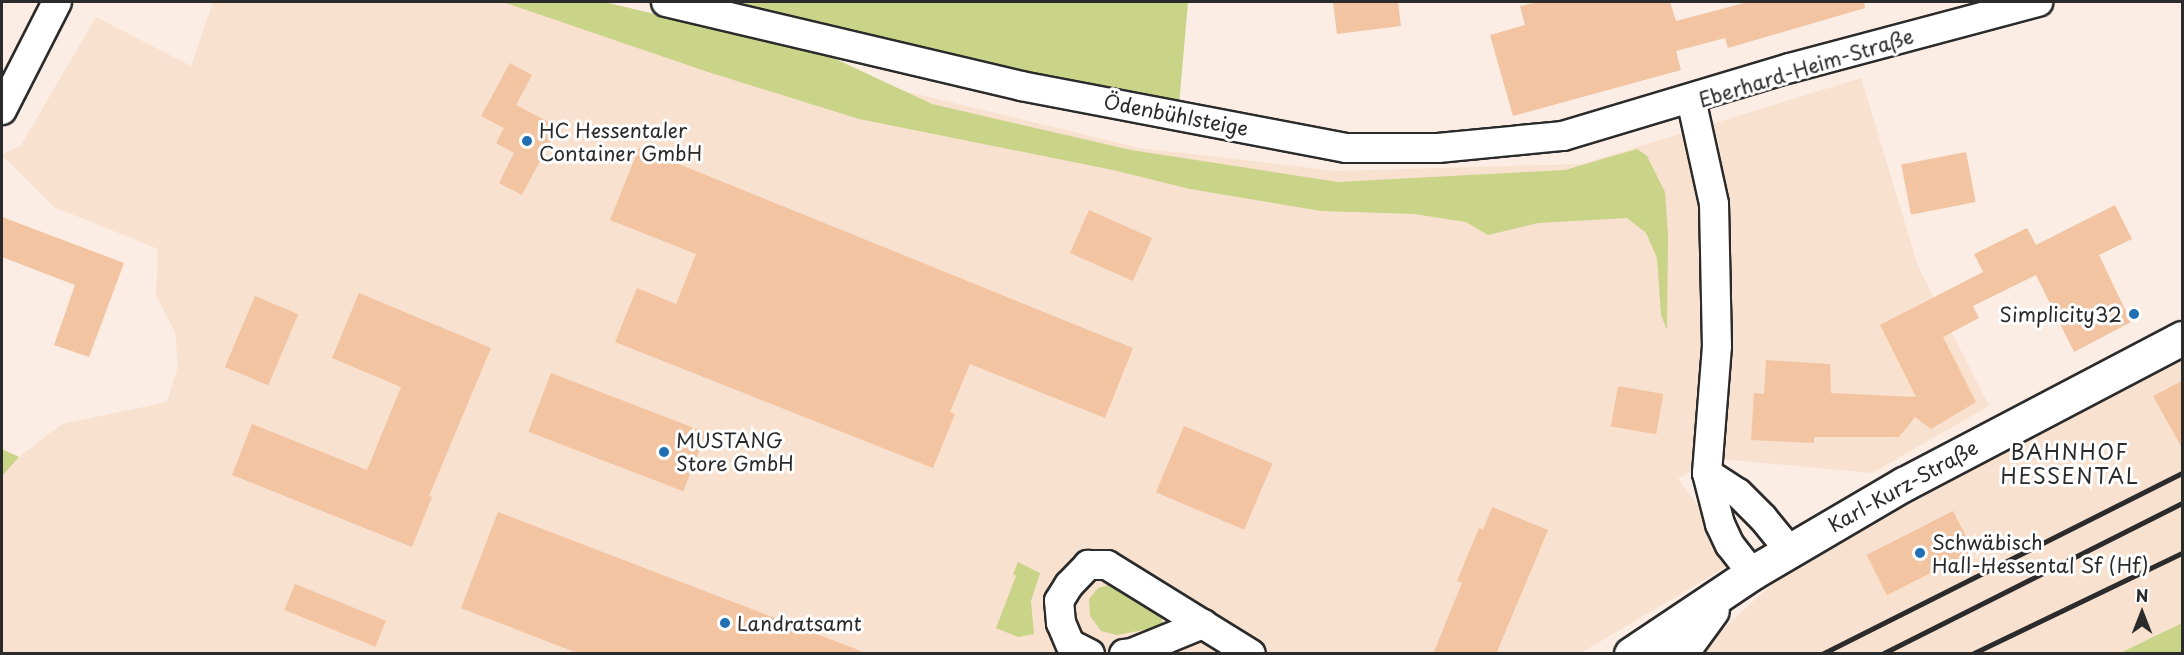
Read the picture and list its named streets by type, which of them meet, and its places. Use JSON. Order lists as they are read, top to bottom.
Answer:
{
  "streets": {
    "main road": ["Karl-Kurz-Straße"],
    "street": ["Eberhard-Heim-Straße", "Ödenbühlsteige"]
  },
  "crossings": [
    ["Eberhard-Heim-Straße", "Ödenbühlsteige"],
    ["Eberhard-Heim-Straße", "Karl-Kurz-Straße"]
  ],
  "districts": ["BAHNHOF HESSENTAL"],
  "places": [
    "HC Hessentaler Container GmbH",
    "Simplicity32",
    "MUSTANG Store GmbH",
    "Schwäbisch Hall-Hessental Sf (Hf)",
    "Landratsamt"
  ],
  "north": "top"
}
